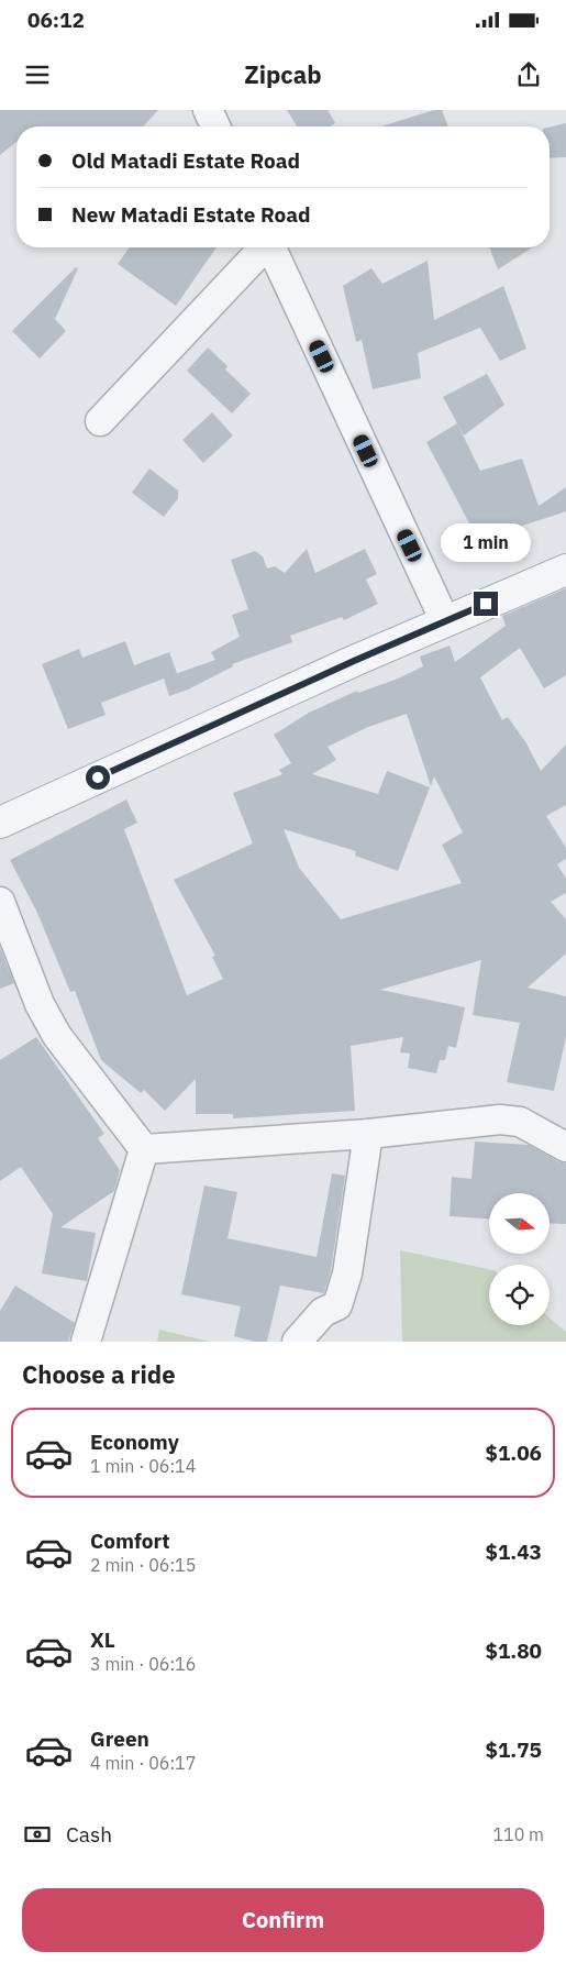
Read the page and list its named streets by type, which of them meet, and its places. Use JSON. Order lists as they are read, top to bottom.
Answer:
{
  "north": "right",
  "page": {
    "status": "06:12",
    "header": "Zipcab",
    "banner": ["Old Matadi Estate Road", "New Matadi Estate Road"],
    "bubble": "1 min",
    "heading": "Choose a ride",
    "list": [
      {
        "name": "Economy",
        "note": "1 min · 06:14",
        "value": "$1.06"
      },
      {
        "name": "Comfort",
        "note": "2 min · 06:15",
        "value": "$1.43"
      },
      {
        "name": "XL",
        "note": "3 min · 06:16",
        "value": "$1.80"
      },
      {
        "name": "Green",
        "note": "4 min · 06:17",
        "value": "$1.75"
      }
    ],
    "pay": ["Cash", "110 m"],
    "buttons": "Confirm"
  }
}
